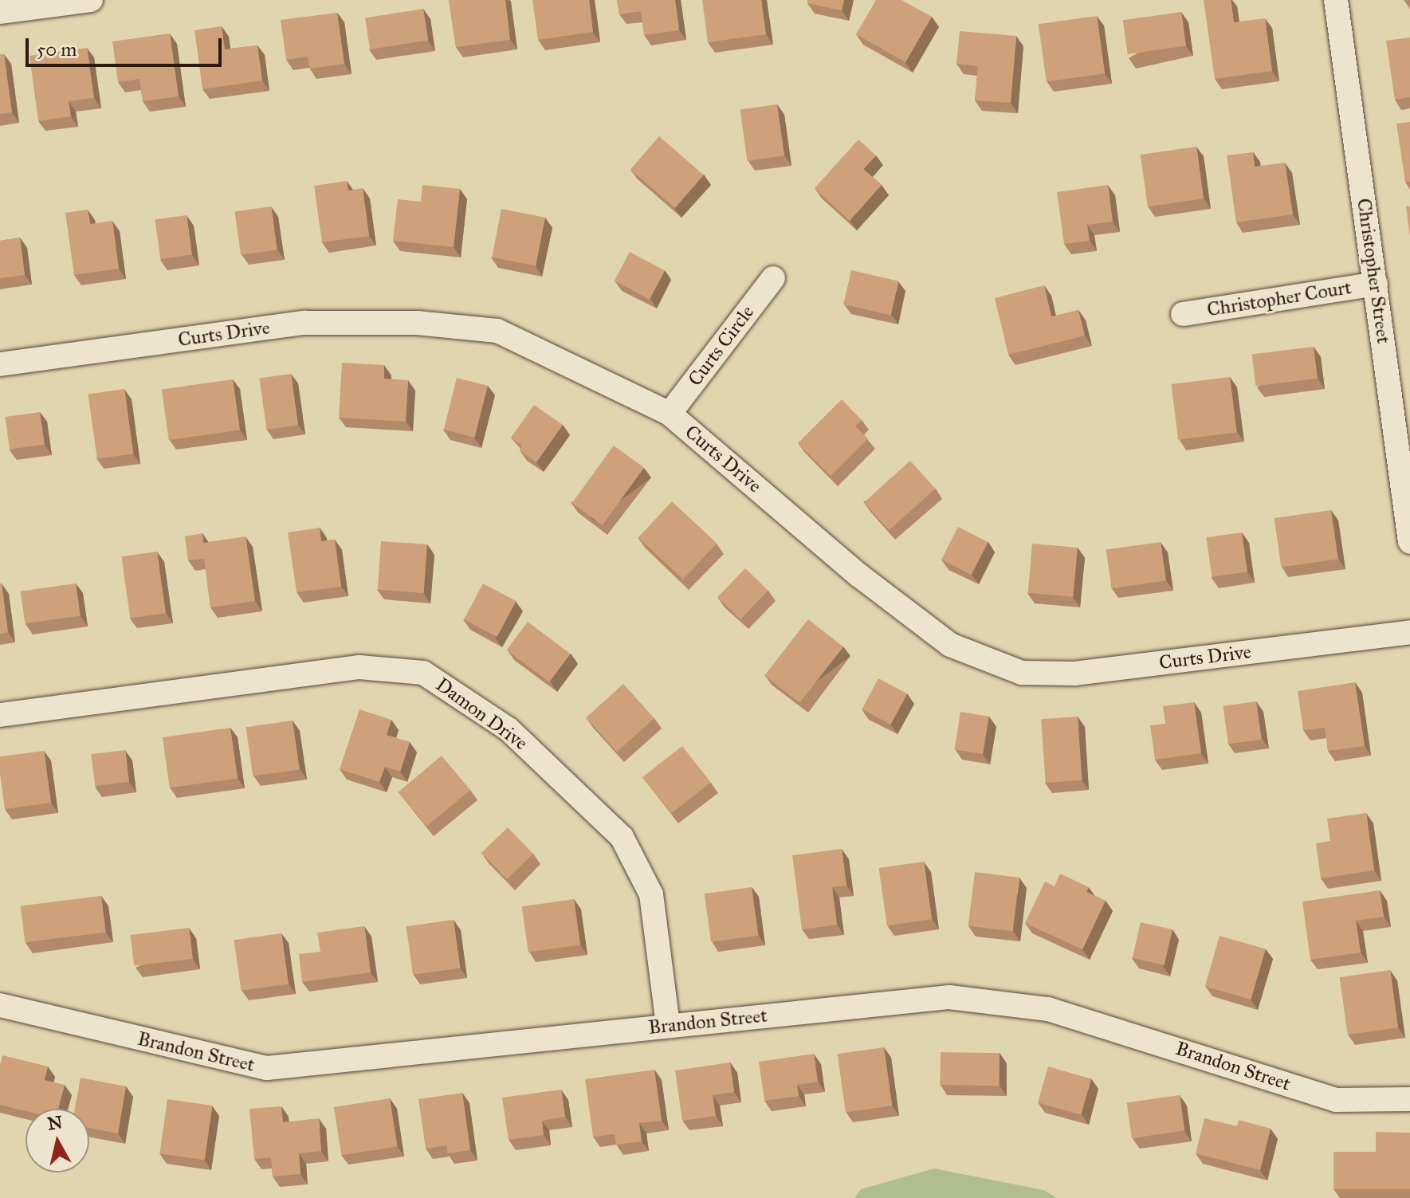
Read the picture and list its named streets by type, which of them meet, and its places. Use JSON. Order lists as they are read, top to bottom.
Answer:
{
  "streets": {
    "street": [
      "Christopher Street",
      "Christopher Court",
      "Curts Drive",
      "Curts Circle",
      "Damon Drive",
      "Brandon Street"
    ]
  },
  "crossings": [
    ["Christopher Street", "Christopher Court"],
    ["Curts Drive", "Curts Circle"],
    ["Damon Drive", "Brandon Street"]
  ],
  "scale_bar": "50 m",
  "north": "top"
}
